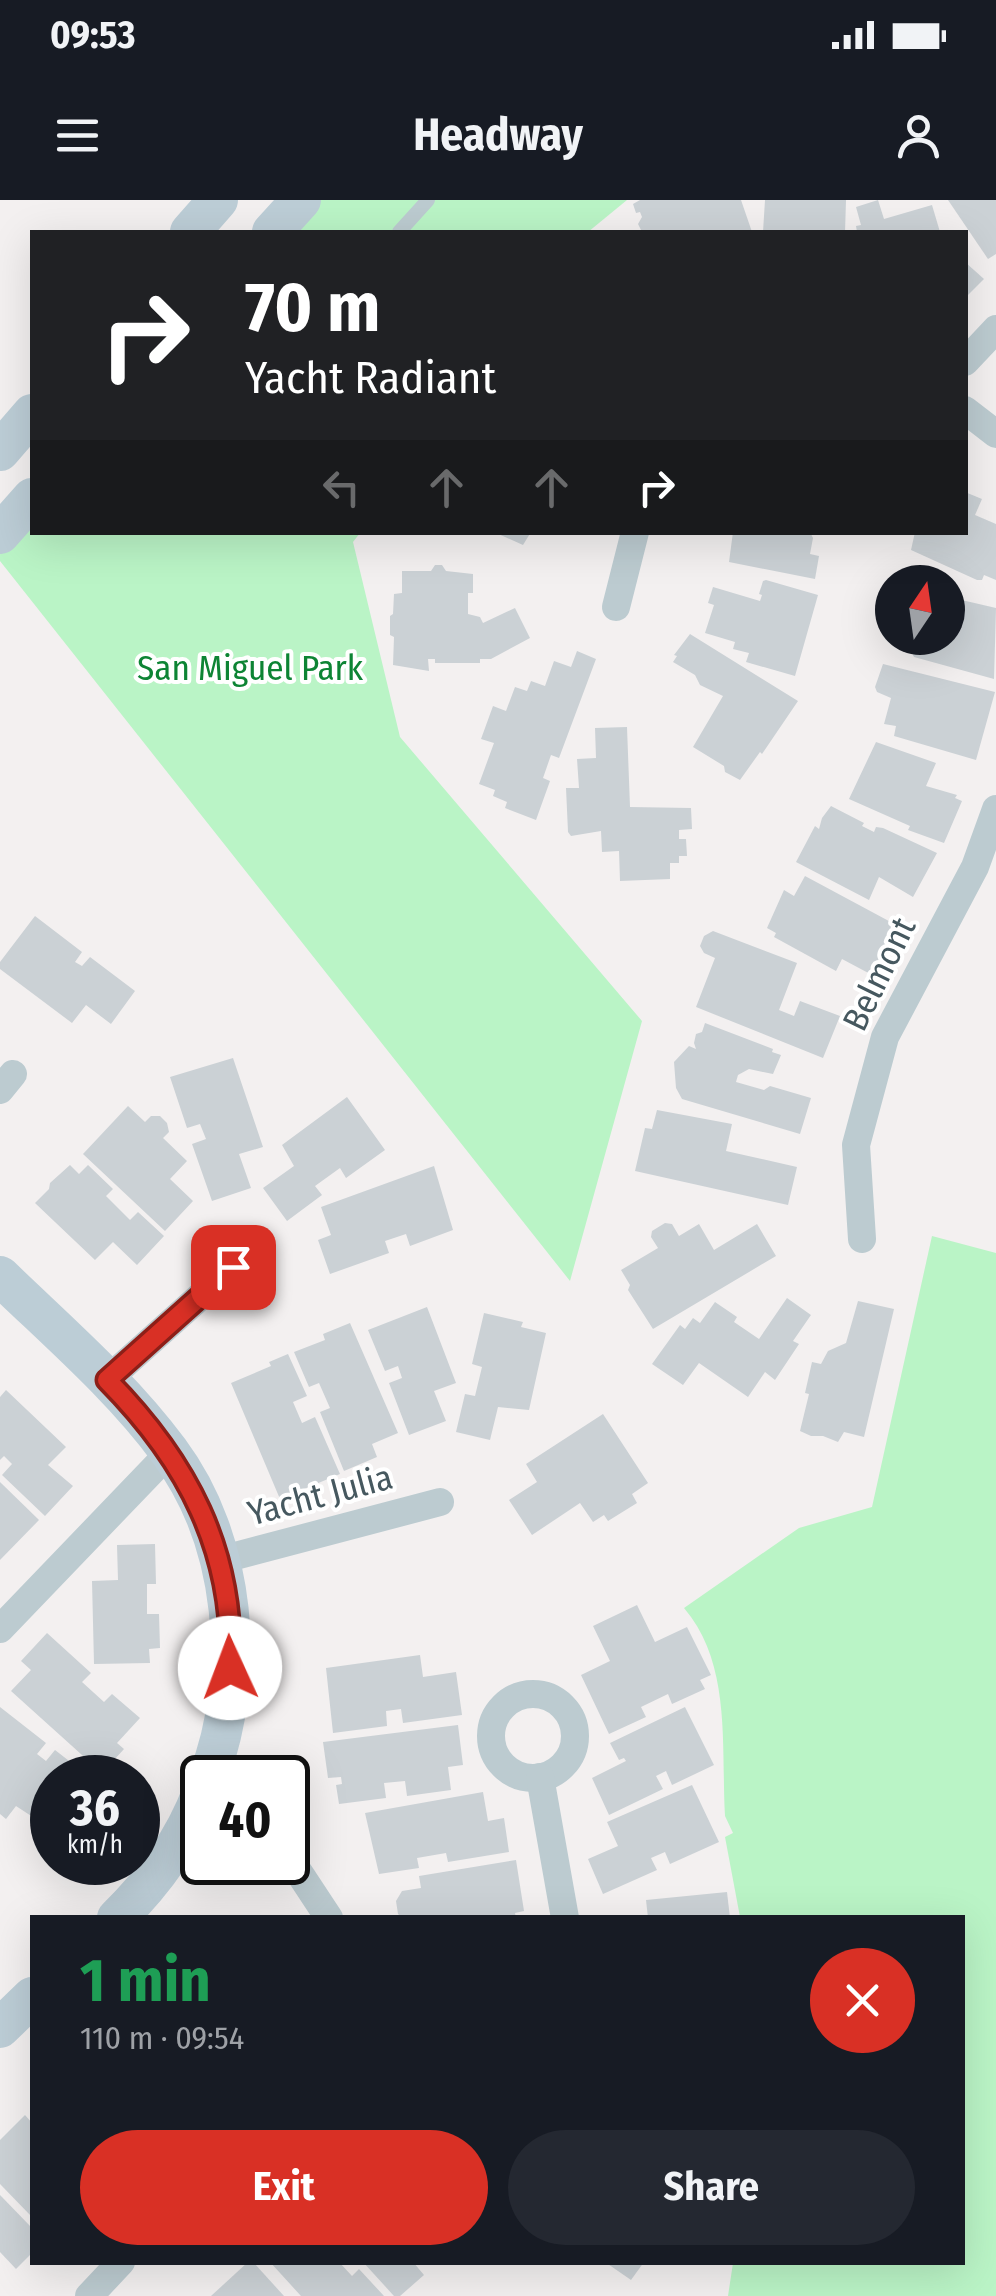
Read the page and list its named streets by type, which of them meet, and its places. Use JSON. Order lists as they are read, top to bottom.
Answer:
{
  "streets": {
    "street": ["Belmont", "Yacht Julia"]
  },
  "parks": ["San Miguel Park"],
  "north": "top",
  "page": {
    "status": "09:53",
    "header": "Headway",
    "turn": ["70 m", "Yacht Radiant"],
    "speed": "36 km/h",
    "limit": "40",
    "heading": ["1 min", "110 m · 09:54"],
    "buttons": ["Exit", "Share"]
  }
}
